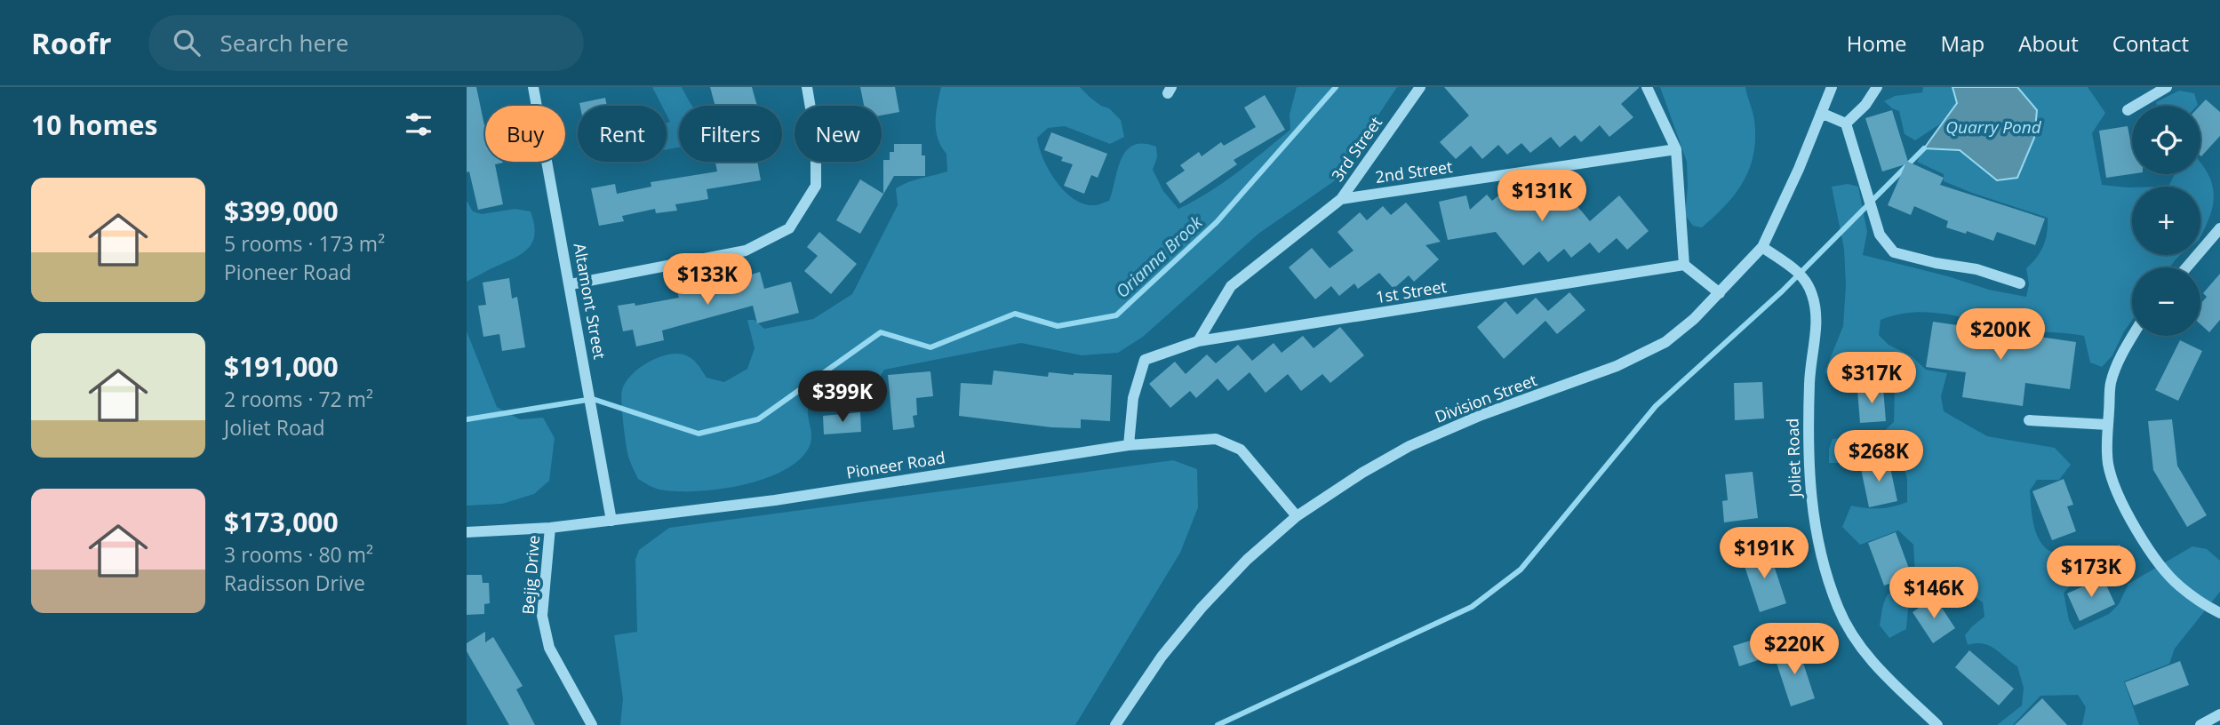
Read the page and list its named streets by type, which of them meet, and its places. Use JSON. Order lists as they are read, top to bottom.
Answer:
{
  "streets": {
    "street": [
      "3rd Street",
      "2nd Street",
      "1st Street",
      "Altamont Street",
      "Division Street",
      "Joliet Road",
      "Pioneer Road",
      "Bejig Drive"
    ]
  },
  "crossings": [
    ["3rd Street", "2nd Street"],
    ["1st Street", "Pioneer Road"],
    ["Altamont Street", "Pioneer Road"],
    ["Division Street", "Joliet Road"],
    ["Division Street", "Pioneer Road"],
    ["Pioneer Road", "Bejig Drive"]
  ],
  "water": ["Quarry Pond", "Orianna Brook"],
  "page": {
    "header": "Roofr",
    "search": "Search here",
    "nav": [
      "Home",
      "Map",
      "About",
      "Contact"
    ],
    "heading": "10 homes",
    "map_buttons": ["+", "−"],
    "chip": [
      "Buy",
      "Rent",
      "Filters",
      "New"
    ],
    "list": [
      {
        "name": "$399,000",
        "note": "5 rooms · 173 m² · Pioneer Road"
      },
      {
        "name": "$191,000",
        "note": "2 rooms · 72 m² · Joliet Road"
      },
      {
        "name": "$173,000",
        "note": "3 rooms · 80 m² · Radisson Drive"
      }
    ],
    "price": [
      "$131K",
      "$133K",
      "$200K",
      "$317K",
      "$399K",
      "$268K",
      "$191K",
      "$173K",
      "$146K",
      "$220K"
    ]
  }
}
